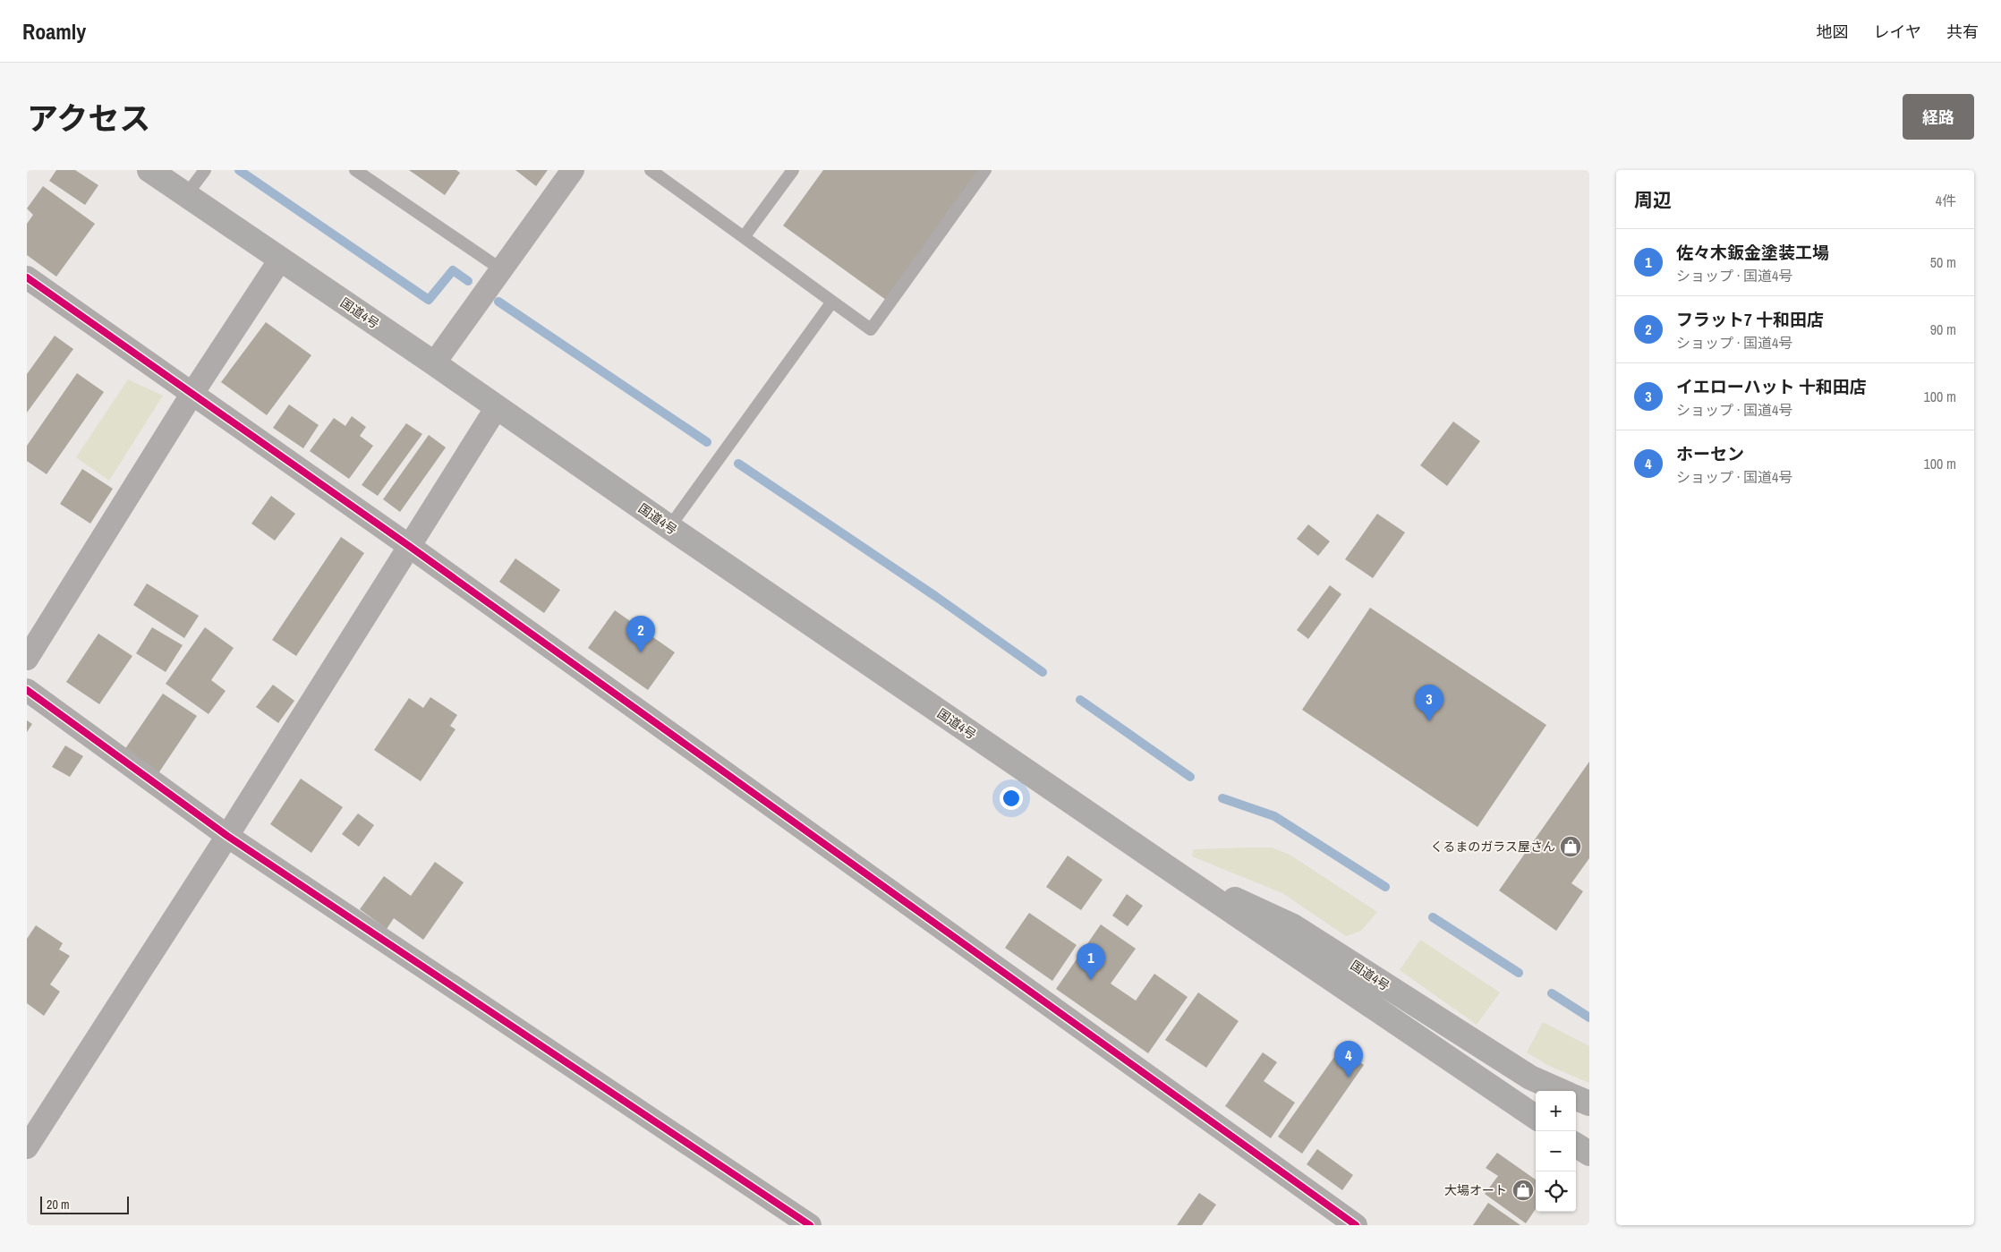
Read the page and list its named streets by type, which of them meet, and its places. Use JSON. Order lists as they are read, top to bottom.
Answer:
{
  "streets": {
    "highway": ["国道4号"]
  },
  "places": {
    "shop": ["くるまのガラス屋さん", "大場オート"]
  },
  "scale_bar": "20 m",
  "page": {
    "header": "Roamly",
    "nav": ["地図", "レイヤ", "共有"],
    "title": "アクセス",
    "buttons": "経路",
    "heading": ["周辺", "4件"],
    "list": [
      {
        "mark": "1",
        "name": "佐々木鈑金塗装工場",
        "note": "ショップ · 国道4号",
        "value": "50 m"
      },
      {
        "mark": "2",
        "name": "フラット7 十和田店",
        "note": "ショップ · 国道4号",
        "value": "90 m"
      },
      {
        "mark": "3",
        "name": "イエローハット 十和田店",
        "note": "ショップ · 国道4号",
        "value": "100 m"
      },
      {
        "mark": "4",
        "name": "ホーセン",
        "note": "ショップ · 国道4号",
        "value": "100 m"
      }
    ],
    "pins": [
      "2",
      "3",
      "1",
      "4"
    ],
    "map_buttons": ["+", "−"],
    "scale": "20 m"
  }
}
